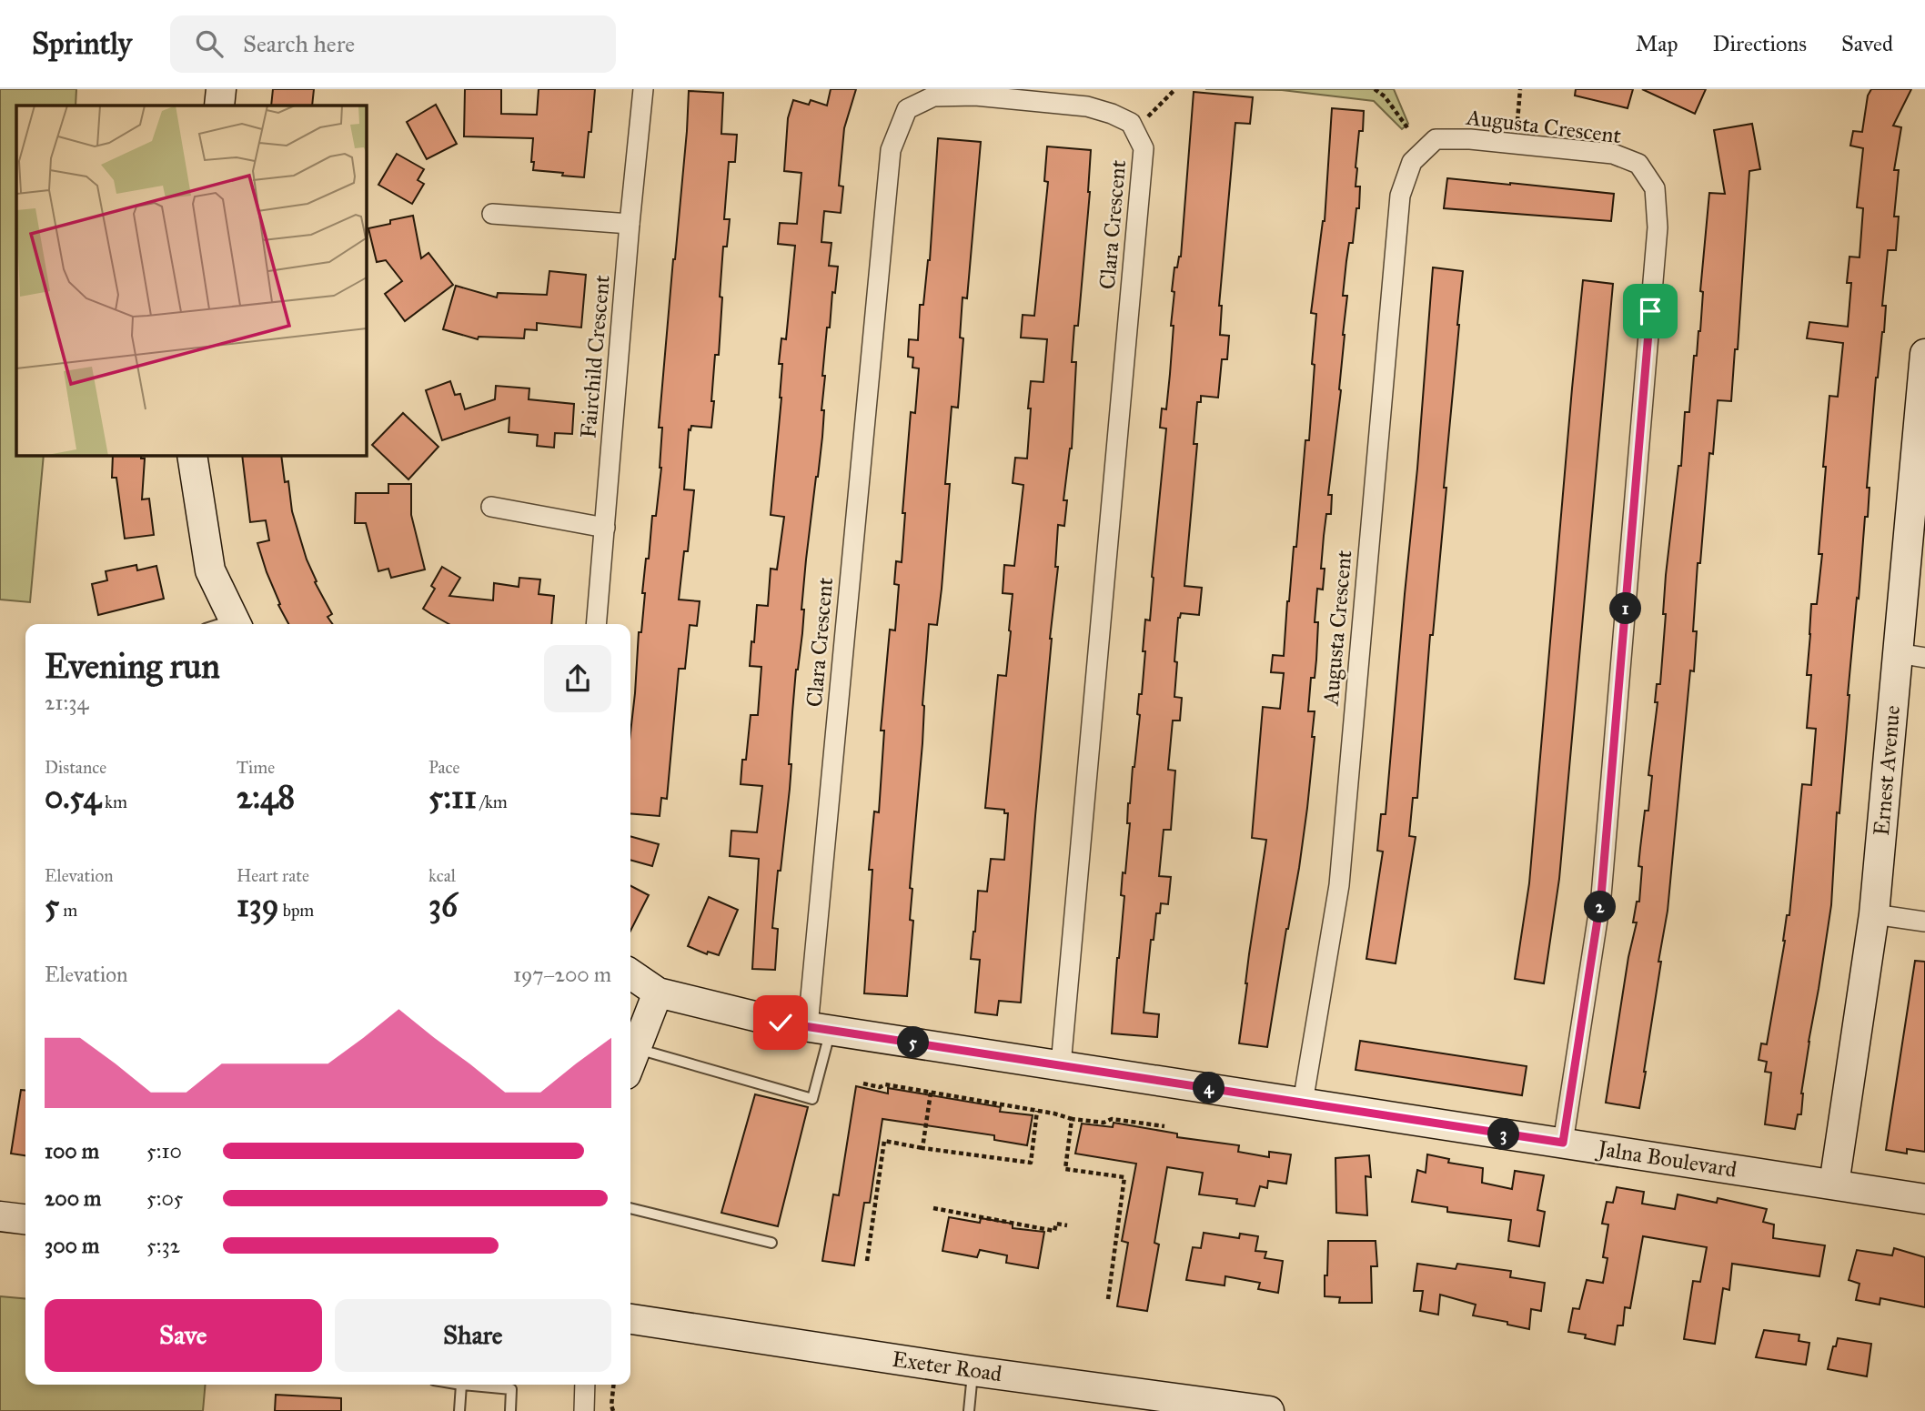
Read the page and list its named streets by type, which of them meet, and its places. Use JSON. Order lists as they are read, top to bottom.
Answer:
{
  "streets": {
    "street": [
      "Augusta Crescent",
      "Clara Crescent",
      "Fairchild Crescent",
      "Ernest Avenue",
      "Jalna Boulevard",
      "Exeter Road"
    ]
  },
  "crossings": [
    ["Augusta Crescent", "Jalna Boulevard"],
    ["Clara Crescent", "Jalna Boulevard"],
    ["Ernest Avenue", "Jalna Boulevard"]
  ],
  "page": {
    "header": "Sprintly",
    "search": "Search here",
    "nav": ["Map", "Directions", "Saved"],
    "pins": [
      "1",
      "2",
      "5",
      "4",
      "3"
    ],
    "heading": ["Evening run", "21:34"],
    "stats": [
      ["Distance", "0.54 km"],
      ["Time", "2:48"],
      ["Pace", "5:11 /km"],
      ["Elevation", "5 m"],
      ["Heart rate", "139 bpm"],
      ["kcal", "36"]
    ],
    "chart": ["Elevation", "197–200 m"],
    "list": [
      {
        "name": "100 m",
        "note": "5:10"
      },
      {
        "name": "200 m",
        "note": "5:05"
      },
      {
        "name": "300 m",
        "note": "5:32"
      }
    ],
    "buttons": ["Save", "Share"]
  }
}
